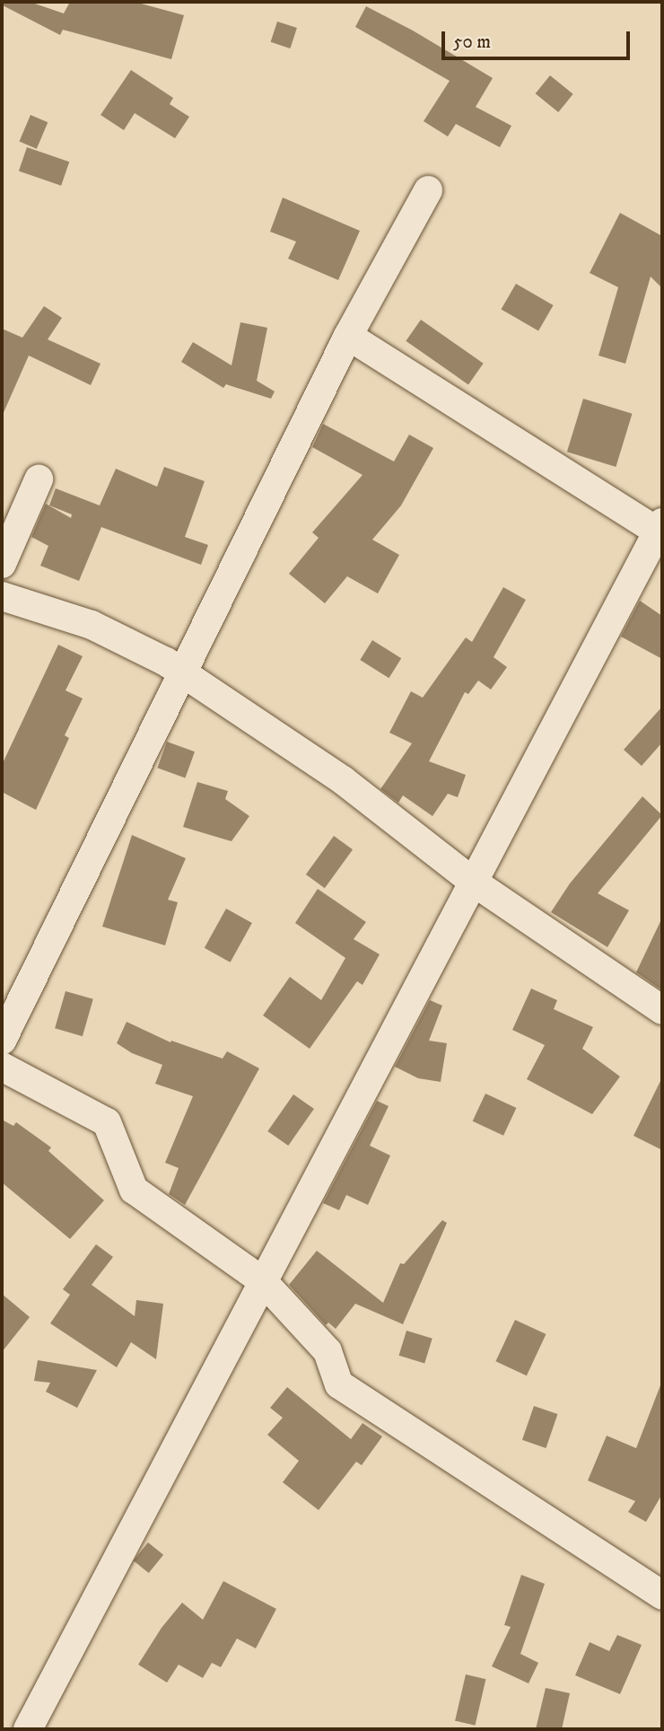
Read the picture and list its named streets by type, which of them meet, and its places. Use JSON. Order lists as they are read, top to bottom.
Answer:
{
  "scale_bar": "50 m"
}
